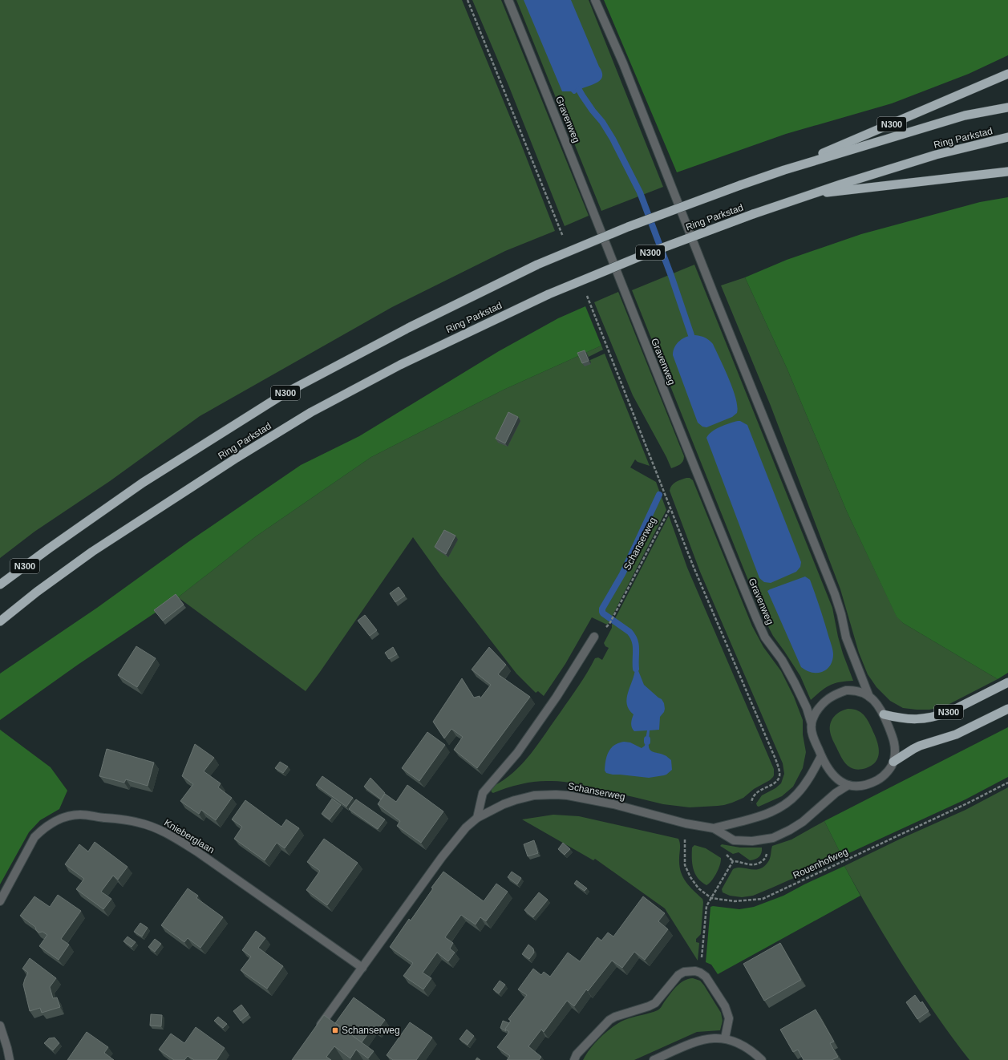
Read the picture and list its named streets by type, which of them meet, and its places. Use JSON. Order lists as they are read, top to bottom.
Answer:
{
  "streets": {
    "highway": ["N300", "Ring Parkstad"],
    "street": ["Gravenweg", "Schanserweg", "Knieberglaan"],
    "path": ["Rouenhofweg"]
  },
  "crossings": [
    ["Gravenweg", "N300"],
    ["Gravenweg", "Schanserweg"],
    ["N300", "Ring Parkstad"],
    ["N300", "Schanserweg"],
    ["Schanserweg", "Knieberglaan"],
    ["Schanserweg", "Rouenhofweg"]
  ],
  "places": {
    "transit": ["Schanserweg"]
  }
}
